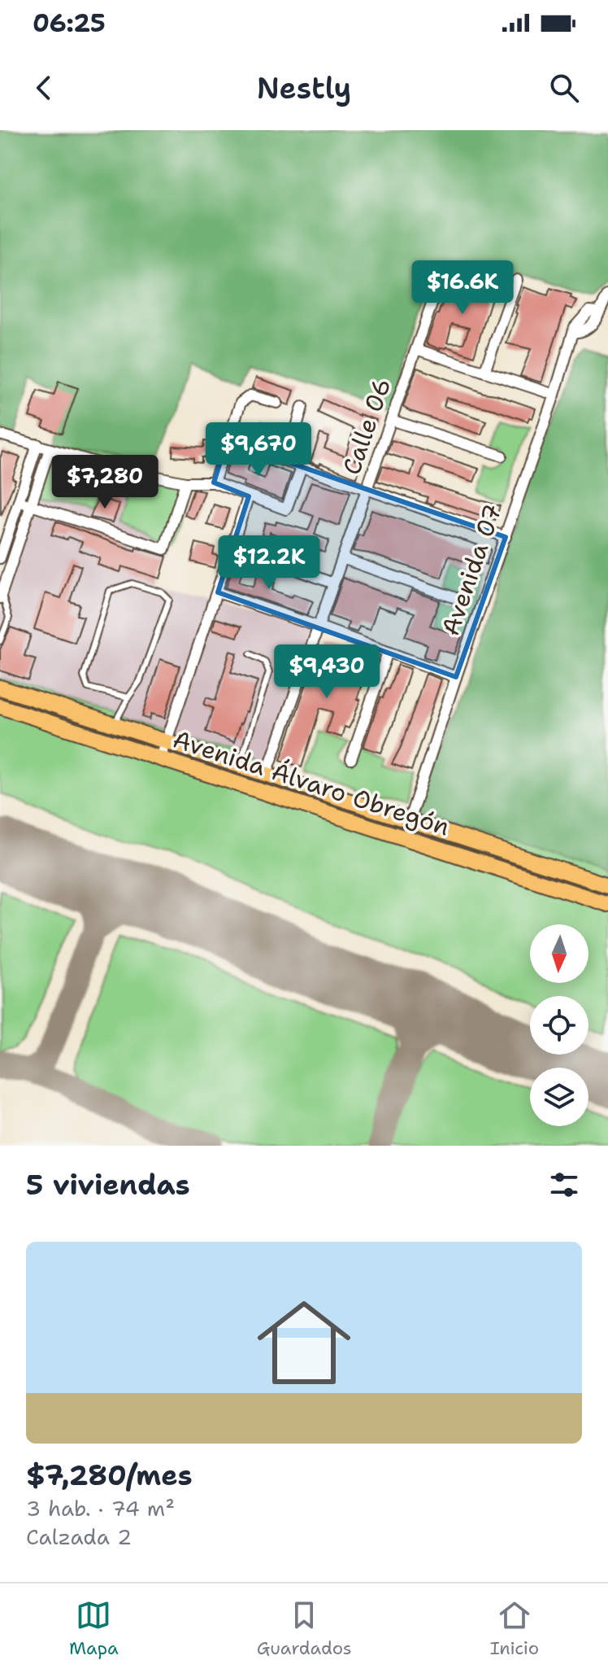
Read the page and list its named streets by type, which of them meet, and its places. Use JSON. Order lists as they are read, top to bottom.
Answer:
{
  "streets": {
    "main road": ["Avenida Álvaro Obregón"],
    "street": ["Calle 06", "Avenida 07"]
  },
  "crossings": [
    ["Calle 06", "Avenida Álvaro Obregón"],
    ["Avenida 07", "Avenida Álvaro Obregón"]
  ],
  "north": "bottom",
  "page": {
    "status": "06:25",
    "header": "Nestly",
    "price": [
      "$16.6K",
      "$9,670",
      "$7,280",
      "$12.2K",
      "$9,430"
    ],
    "heading": "5 viviendas",
    "list": [
      {
        "name": "$7,280/mes",
        "note": "3 hab. · 74 m² · Calzada 2"
      }
    ],
    "tabs": ["Mapa", "Guardados", "Inicio"]
  }
}
